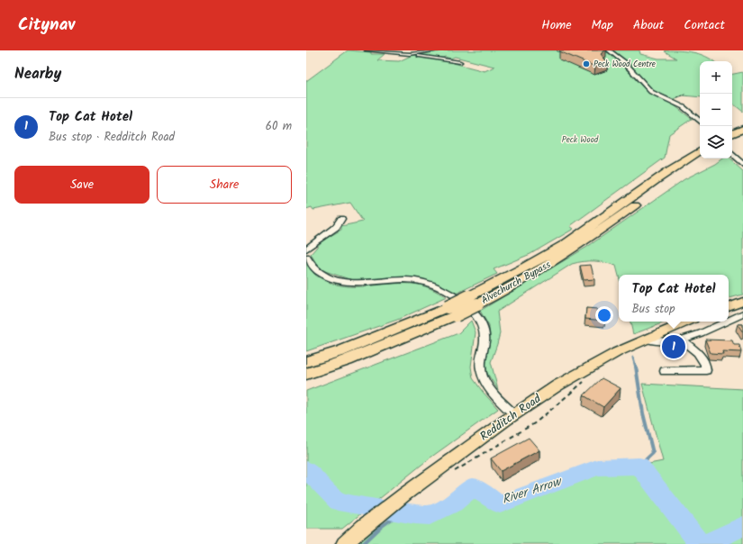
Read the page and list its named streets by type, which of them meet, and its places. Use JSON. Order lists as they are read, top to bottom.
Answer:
{
  "streets": {
    "highway": ["Alvechurch Bypass"],
    "main road": ["Redditch Road"]
  },
  "water": ["River Arrow"],
  "parks": ["Peck Wood"],
  "places": ["Peck Wood Centre"],
  "page": {
    "header": "Citynav",
    "nav": [
      "Home",
      "Map",
      "About",
      "Contact"
    ],
    "heading": "Nearby",
    "map_buttons": ["+", "−"],
    "list": [
      {
        "mark": "1",
        "name": "Top Cat Hotel",
        "note": "Bus stop · Redditch Road",
        "value": "60 m"
      }
    ],
    "buttons": ["Save", "Share"],
    "popup": ["Top Cat Hotel", "Bus stop"],
    "pins": "1"
  }
}
